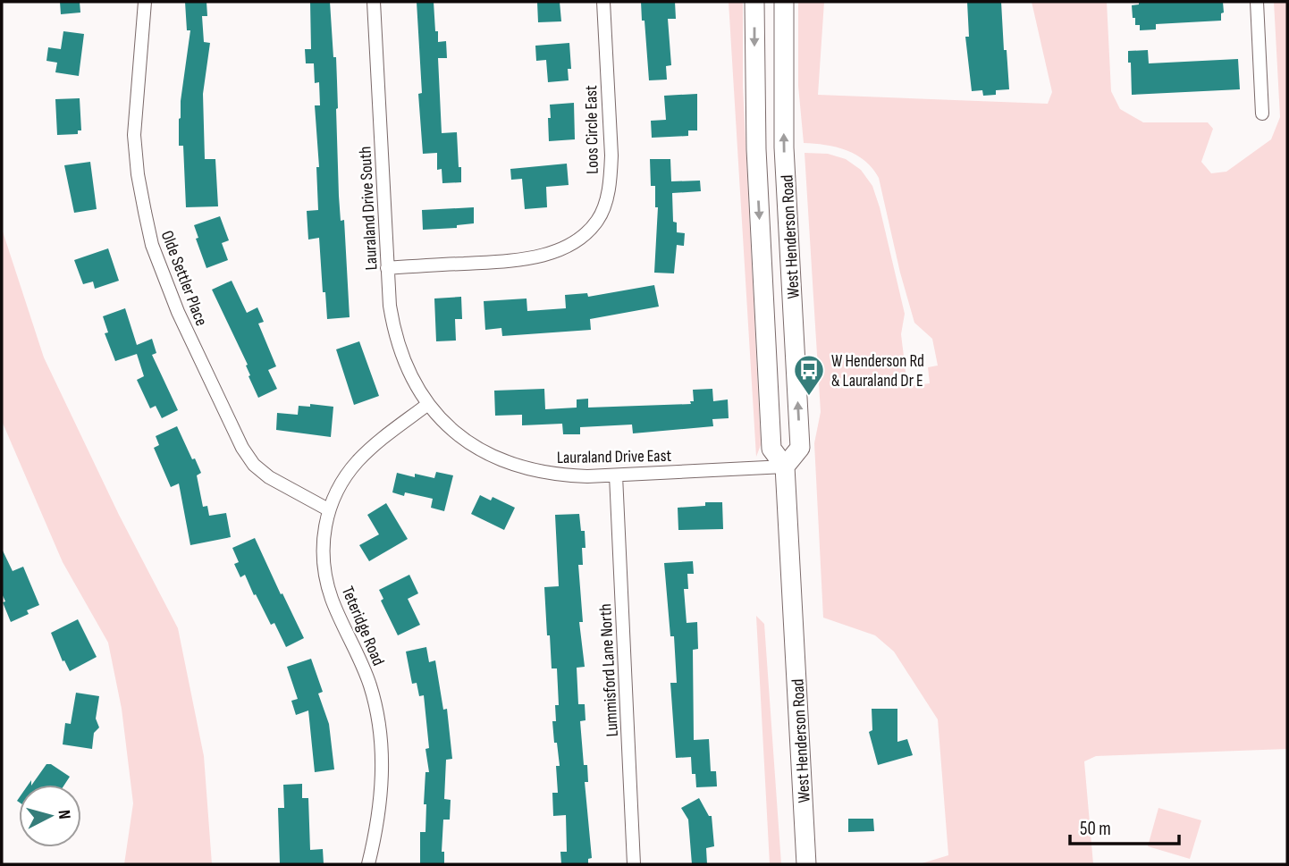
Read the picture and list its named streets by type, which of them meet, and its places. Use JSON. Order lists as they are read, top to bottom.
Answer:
{
  "streets": {
    "main road": ["West Henderson Road"],
    "street": [
      "Loos Circle East",
      "Lauraland Drive South",
      "Olde Settler Place",
      "Lauraland Drive East",
      "Teteridge Road",
      "Lummisford Lane North"
    ]
  },
  "crossings": [
    ["Loos Circle East", "Lauraland Drive South"],
    ["Lauraland Drive South", "Lauraland Drive East"],
    ["Lauraland Drive South", "Teteridge Road"],
    ["West Henderson Road", "Lauraland Drive East"],
    ["Olde Settler Place", "Teteridge Road"],
    ["Lauraland Drive East", "Teteridge Road"],
    ["Lauraland Drive East", "Lummisford Lane North"]
  ],
  "places": {
    "bus stop": ["W Henderson Rd & Lauraland Dr E"]
  },
  "scale_bar": "50 m",
  "north": "right"
}
